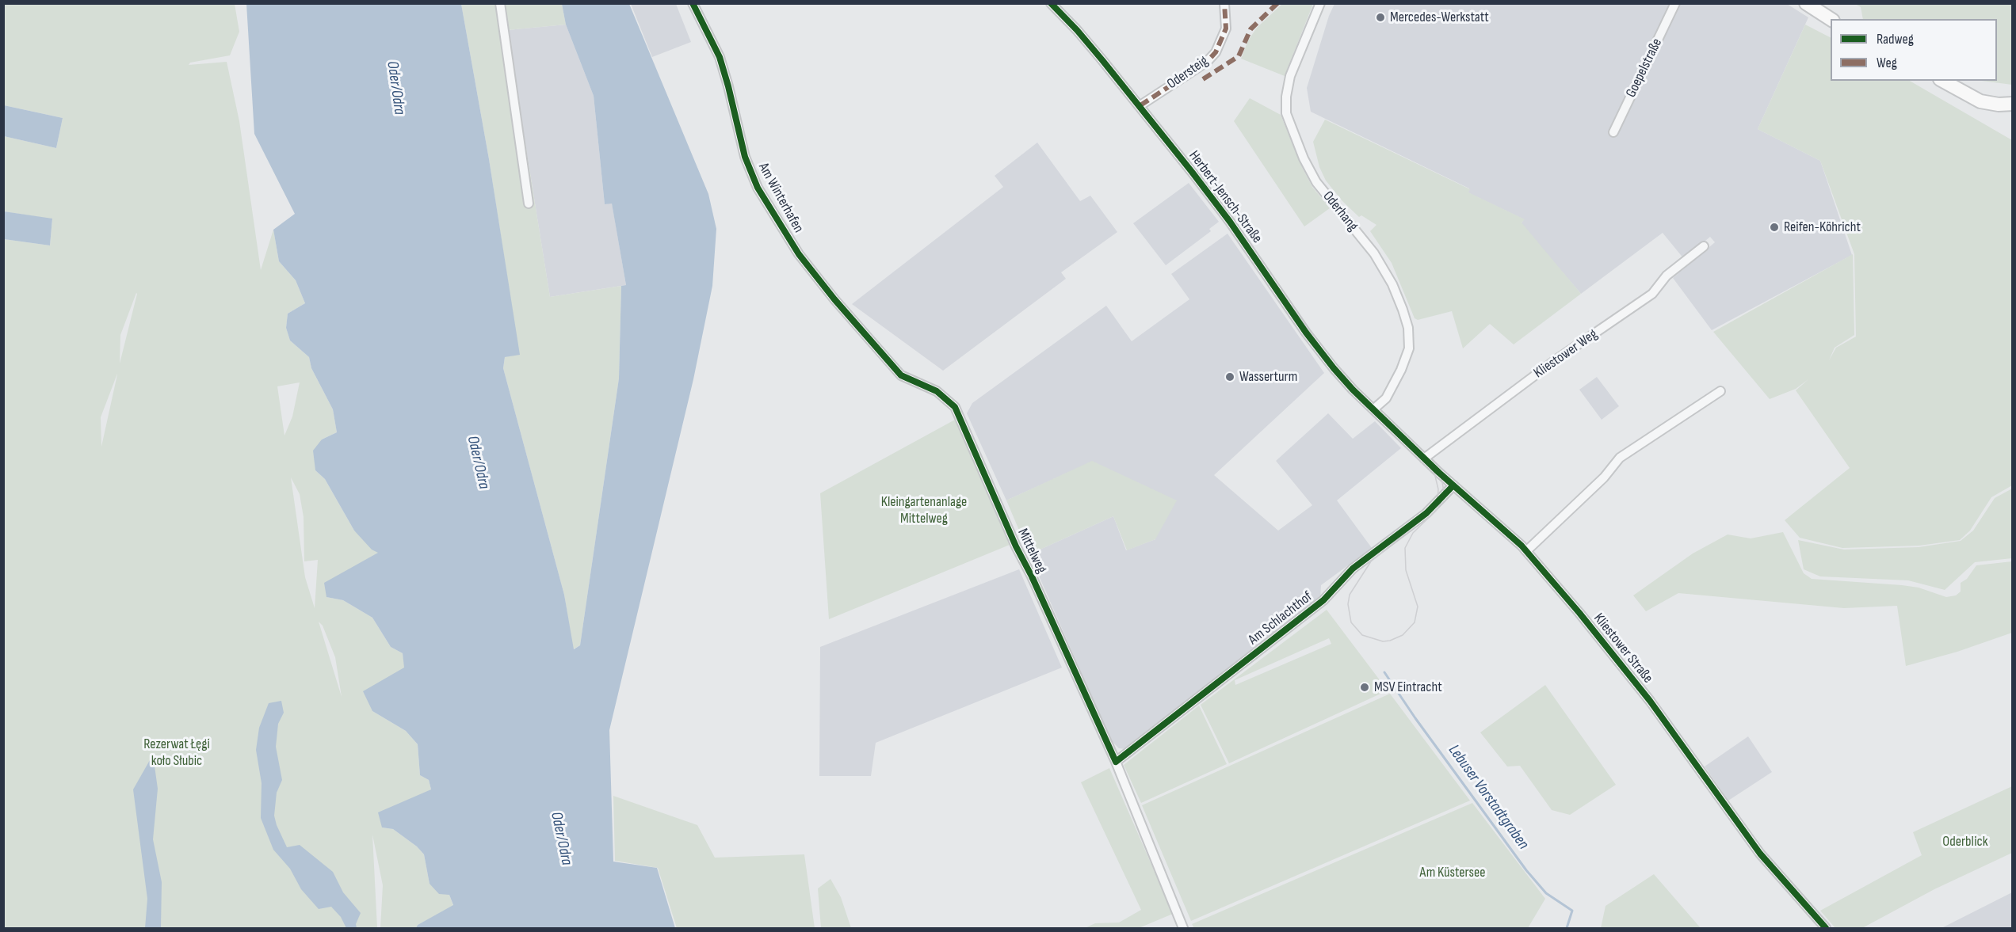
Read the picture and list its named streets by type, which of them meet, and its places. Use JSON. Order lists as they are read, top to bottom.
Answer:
{
  "streets": {
    "street": [
      "Goepelstraße",
      "Odersteig",
      "Herbert-Jensch-Straße",
      "Am Winterhafen",
      "Oderhang",
      "Kliestower Weg",
      "Mittelweg",
      "Am Schlachthof",
      "Kliestower Straße"
    ]
  },
  "crossings": [
    ["Odersteig", "Herbert-Jensch-Straße"],
    ["Herbert-Jensch-Straße", "Oderhang"],
    ["Herbert-Jensch-Straße", "Kliestower Straße"],
    ["Am Winterhafen", "Mittelweg"],
    ["Oderhang", "Kliestower Straße"],
    ["Kliestower Weg", "Kliestower Straße"],
    ["Mittelweg", "Am Schlachthof"],
    ["Am Schlachthof", "Kliestower Straße"]
  ],
  "water": ["Oder/Odra", "Lebuser Vorstadtgraben"],
  "parks": [
    "Kleingartenanlage Mittelweg",
    "Rezerwat Łęgi koło Słubic",
    "Oderblick",
    "Am Küstersee"
  ],
  "places": [
    "Mercedes-Werkstatt",
    "Reifen-Köhricht",
    "Wasserturm",
    "MSV Eintracht"
  ],
  "legend": ["Radweg", "Weg"]
}
